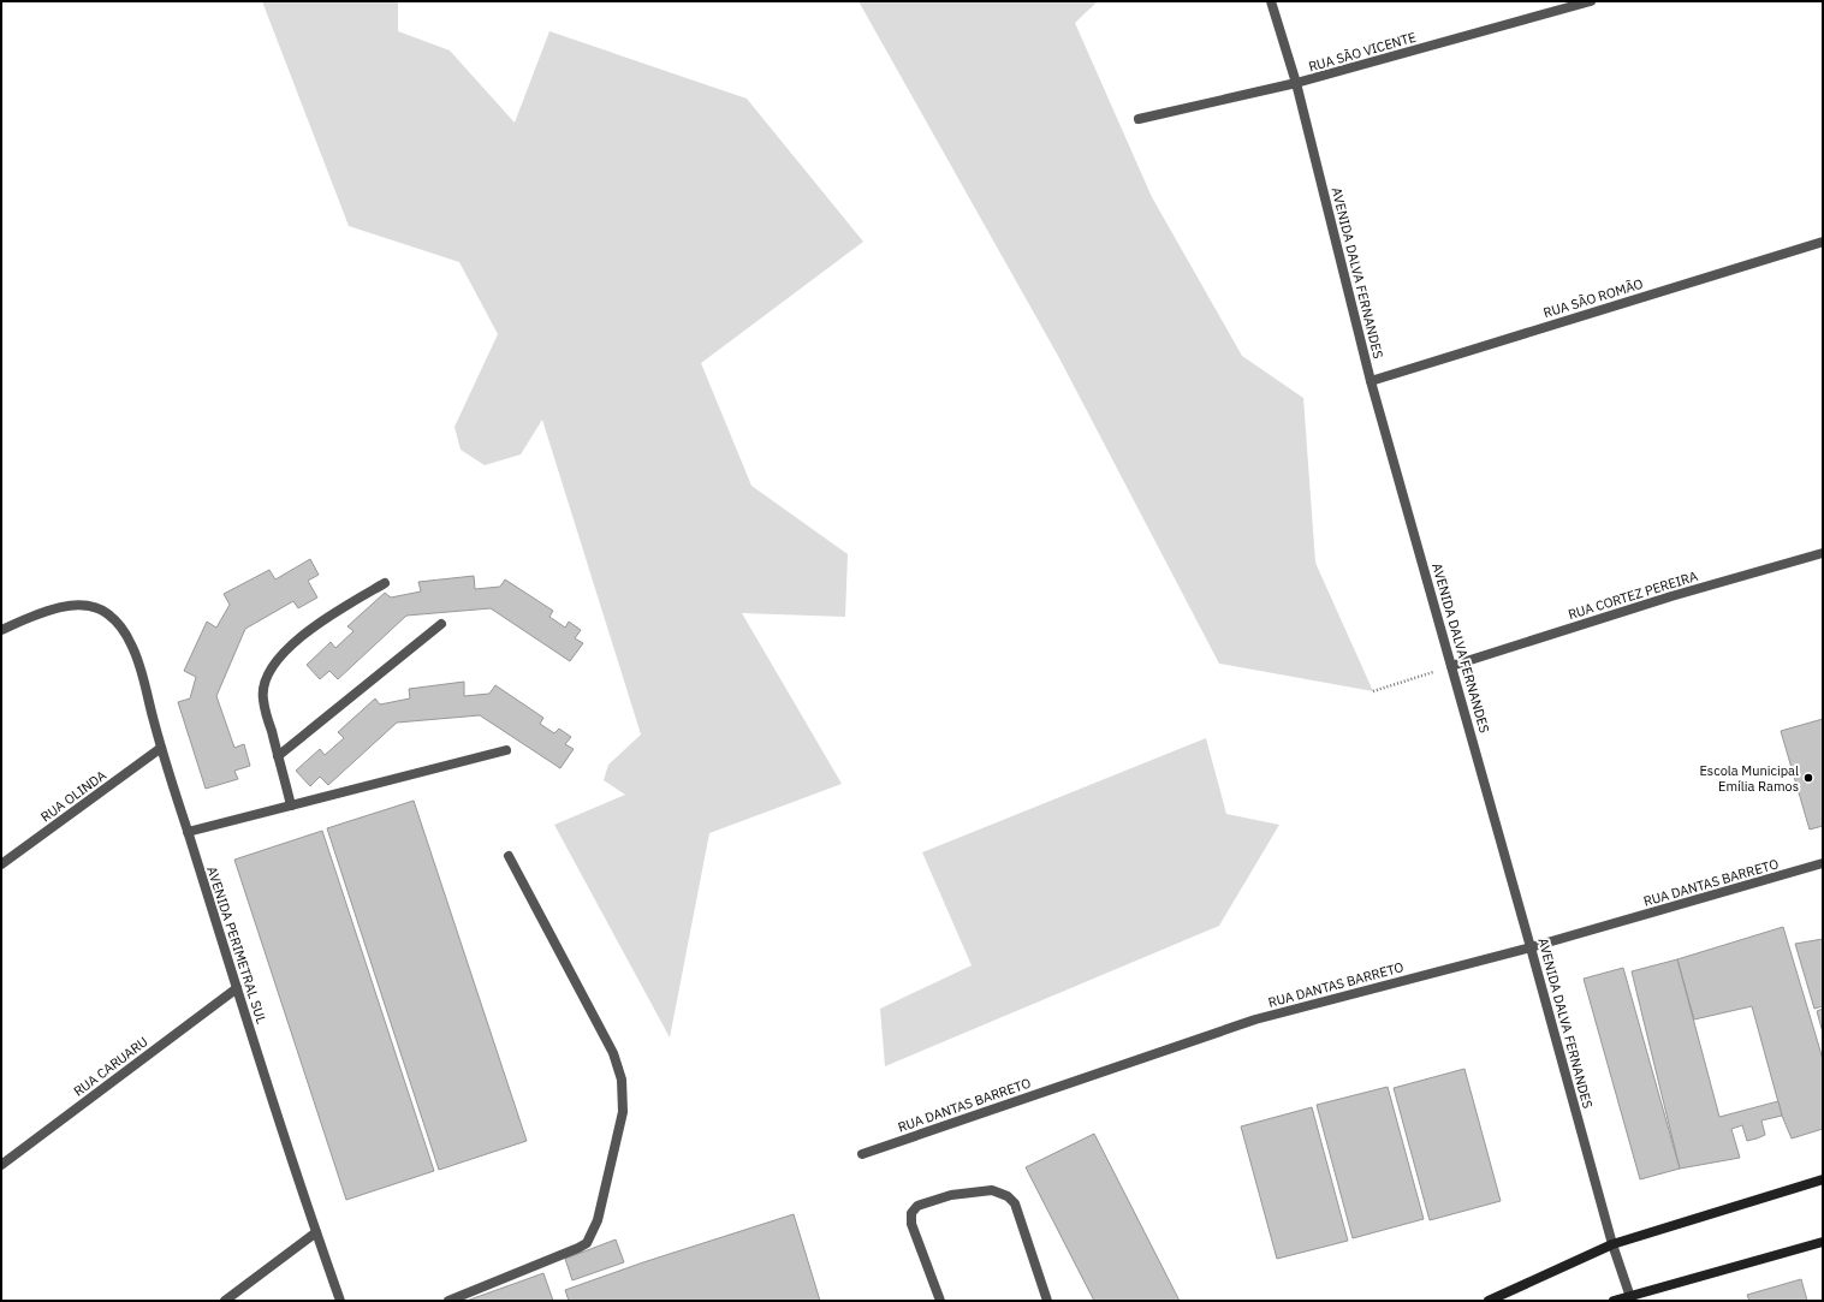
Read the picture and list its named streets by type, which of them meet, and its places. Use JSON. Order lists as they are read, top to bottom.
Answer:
{
  "streets": {
    "street": [
      "RUA SÃO VICENTE",
      "AVENIDA DALVA FERNANDES",
      "RUA SÃO ROMÃO",
      "RUA CORTEZ PEREIRA",
      "RUA OLINDA",
      "RUA DANTAS BARRETO",
      "AVENIDA PERIMETRAL SUL",
      "RUA CARUARU"
    ]
  },
  "crossings": [
    ["RUA SÃO VICENTE", "AVENIDA DALVA FERNANDES"],
    ["AVENIDA DALVA FERNANDES", "RUA SÃO ROMÃO"],
    ["AVENIDA DALVA FERNANDES", "RUA CORTEZ PEREIRA"],
    ["AVENIDA DALVA FERNANDES", "RUA DANTAS BARRETO"],
    ["RUA OLINDA", "AVENIDA PERIMETRAL SUL"],
    ["AVENIDA PERIMETRAL SUL", "RUA CARUARU"]
  ],
  "places": ["Escola Municipal Emília Ramos"]
}
